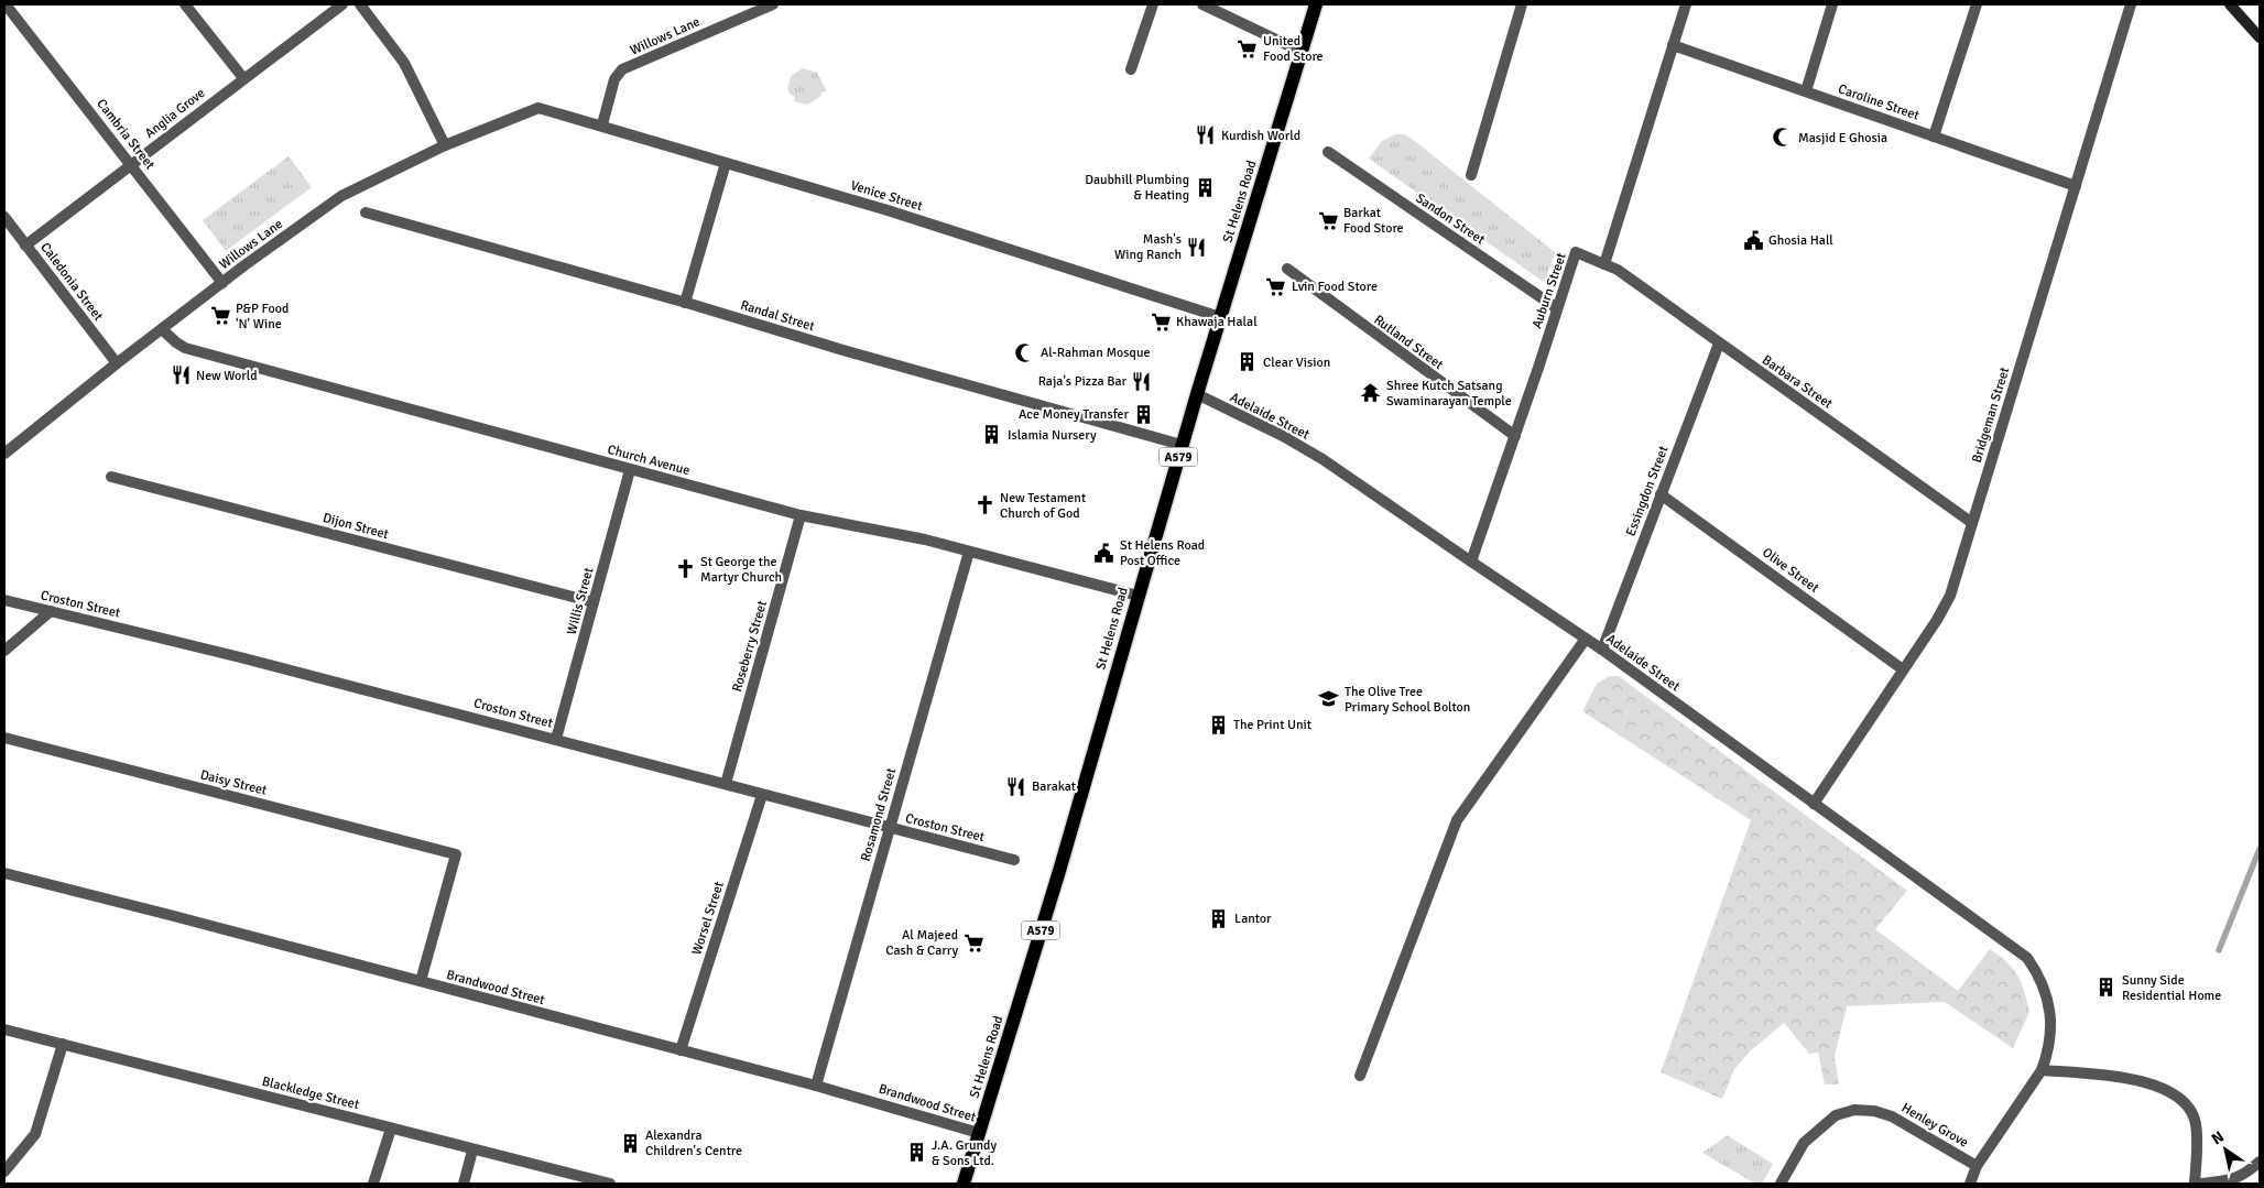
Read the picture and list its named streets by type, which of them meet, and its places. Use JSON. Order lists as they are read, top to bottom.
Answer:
{
  "streets": {
    "main road": ["St Helens Road", "A579"],
    "street": [
      "Willows Lane",
      "Caroline Street",
      "Anglia Grove",
      "Cambria Street",
      "Venice Street",
      "Sandon Street",
      "Caledonia Street",
      "Auburn Street",
      "Randal Street",
      "Rutland Street",
      "Barbara Street",
      "Bridgeman Street",
      "Adelaide Street",
      "Church Avenue",
      "Essingdon Street",
      "Dijon Street",
      "Olive Street",
      "Willis Street",
      "Croston Street",
      "Roseberry Street",
      "Daisy Street",
      "Rosamond Street",
      "Worsel Street",
      "Brandwood Street",
      "Blackledge Street",
      "Henley Grove"
    ]
  },
  "crossings": [
    ["Willows Lane", "Cambria Street"],
    ["Willows Lane", "Venice Street"],
    ["Willows Lane", "Caledonia Street"],
    ["Willows Lane", "Church Avenue"],
    ["Caroline Street", "Bridgeman Street"],
    ["Anglia Grove", "Cambria Street"],
    ["Anglia Grove", "Caledonia Street"],
    ["Venice Street", "St Helens Road"],
    ["St Helens Road", "Randal Street"],
    ["St Helens Road", "Adelaide Street"],
    ["St Helens Road", "A579"],
    ["St Helens Road", "Church Avenue"],
    ["St Helens Road", "Brandwood Street"],
    ["Sandon Street", "Auburn Street"],
    ["Auburn Street", "Rutland Street"],
    ["Auburn Street", "Barbara Street"],
    ["Auburn Street", "Adelaide Street"],
    ["Barbara Street", "Bridgeman Street"],
    ["Barbara Street", "Essingdon Street"],
    ["Bridgeman Street", "Adelaide Street"],
    ["Bridgeman Street", "Olive Street"],
    ["Adelaide Street", "Essingdon Street"],
    ["Adelaide Street", "Henley Grove"],
    ["Church Avenue", "Willis Street"],
    ["Church Avenue", "Roseberry Street"],
    ["Church Avenue", "Rosamond Street"],
    ["Essingdon Street", "Olive Street"],
    ["Dijon Street", "Willis Street"],
    ["Willis Street", "Croston Street"],
    ["Croston Street", "Roseberry Street"],
    ["Croston Street", "Rosamond Street"],
    ["Croston Street", "Worsel Street"],
    ["Daisy Street", "Brandwood Street"],
    ["Rosamond Street", "Brandwood Street"],
    ["Worsel Street", "Brandwood Street"]
  ],
  "places": {
    "supermarket": [
      "United Food Store",
      "Barkat Food Store",
      "Lvin Food Store",
      "P&P Food 'N' Wine",
      "Khawaja Halal",
      "Al Majeed Cash & Carry"
    ],
    "restaurant": [
      "Kurdish World",
      "Mash's Wing Ranch",
      "New World",
      "Raja's Pizza Bar",
      "Barakat"
    ],
    "mosque": ["Masjid E Ghosia", "Al-Rahman Mosque"],
    "building": [
      "Daubhill Plumbing & Heating",
      "Clear Vision",
      "Ace Money Transfer",
      "Islamia Nursery",
      "The Print Unit",
      "Lantor",
      "Sunny Side Residential Home",
      "Alexandra Children's Centre",
      "J.A. Grundy & Sons Ltd."
    ],
    "public building": ["Ghosia Hall", "St Helens Road Post Office"],
    "temple": ["Shree Kutch Satsang Swaminarayan Temple"],
    "church": ["New Testament Church of God", "St George the Martyr Church"],
    "school or university": ["The Olive Tree Primary School Bolton"]
  },
  "north": "top left"
}
